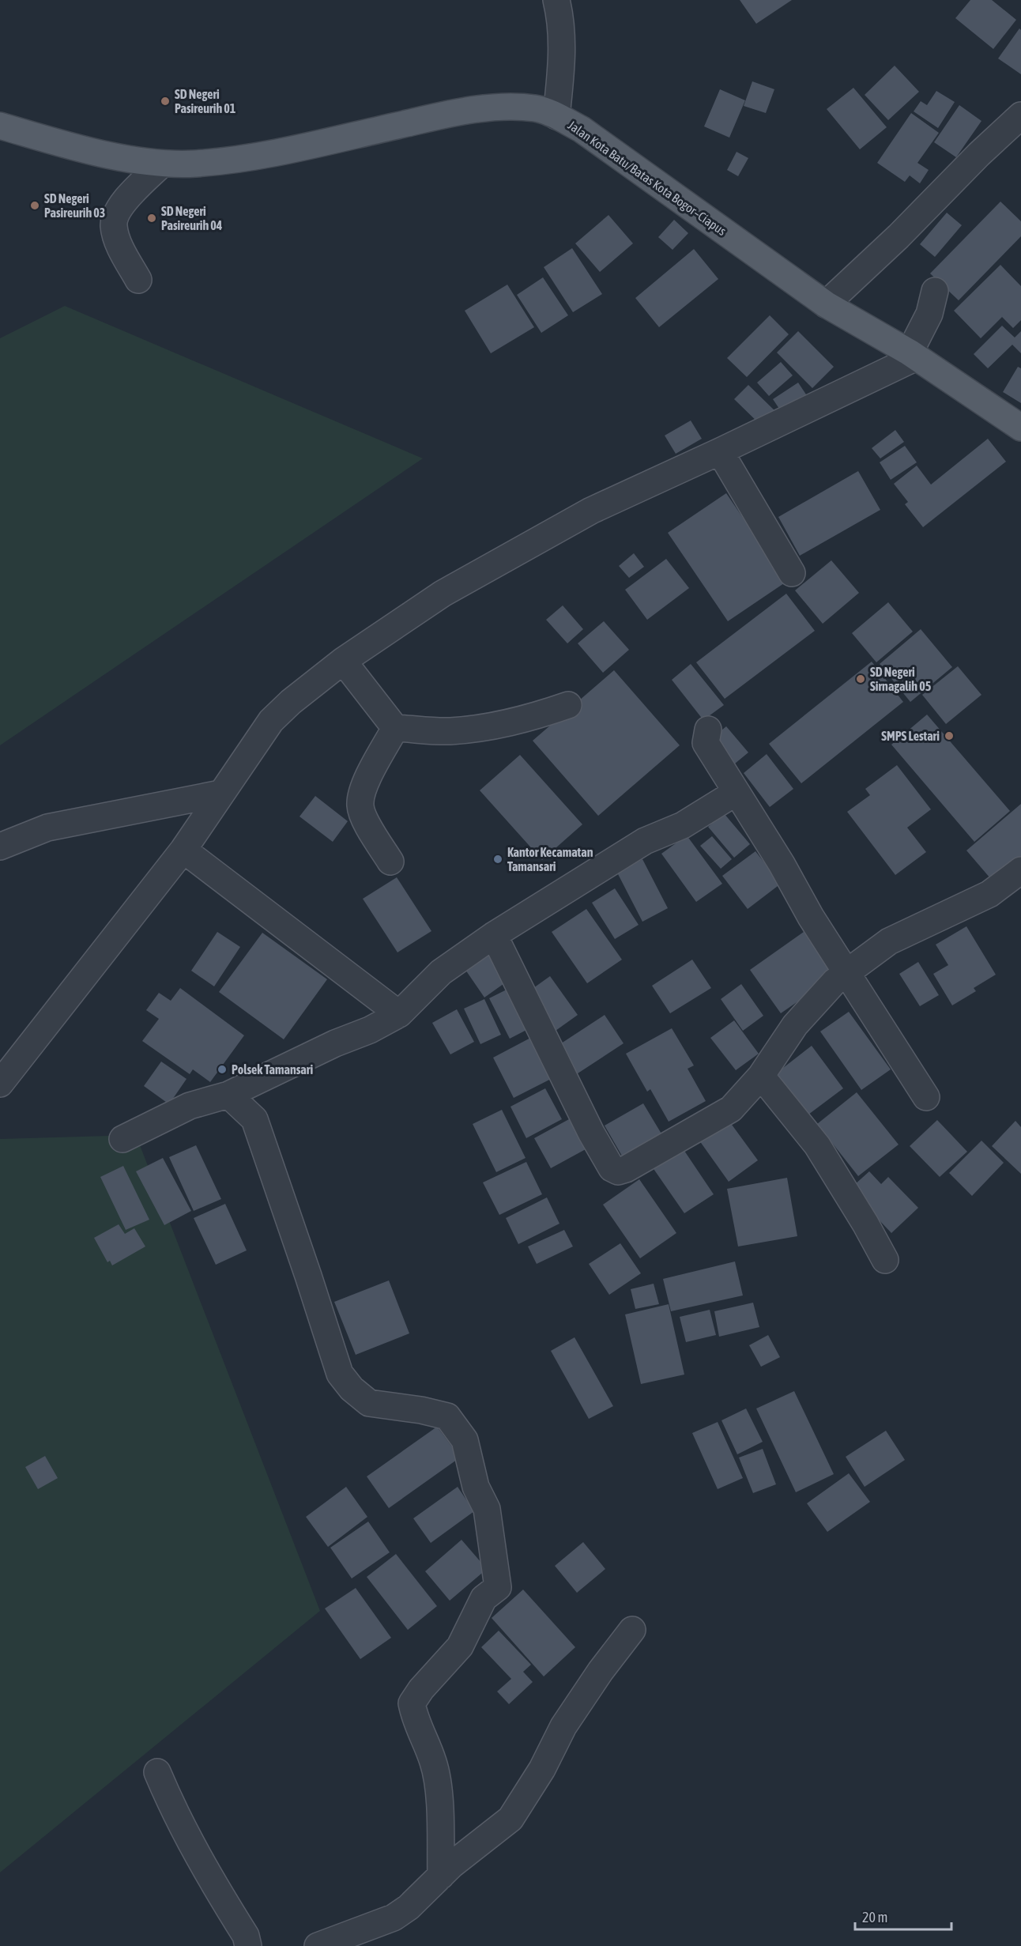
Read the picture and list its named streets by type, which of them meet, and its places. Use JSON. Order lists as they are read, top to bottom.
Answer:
{
  "streets": {
    "main road": ["Jalan Kota Batu/Batas Kota Bogor–Ciapus"]
  },
  "places": [
    "SD Negeri Pasireurih 01",
    "SD Negeri Pasireurih 03",
    "SD Negeri Pasireurih 04",
    "SD Negeri Sirnagalih 05",
    "SMPS Lestari",
    "Kantor Kecamatan Tamansari",
    "Polsek Tamansari"
  ],
  "scale_bar": "20 m"
}
